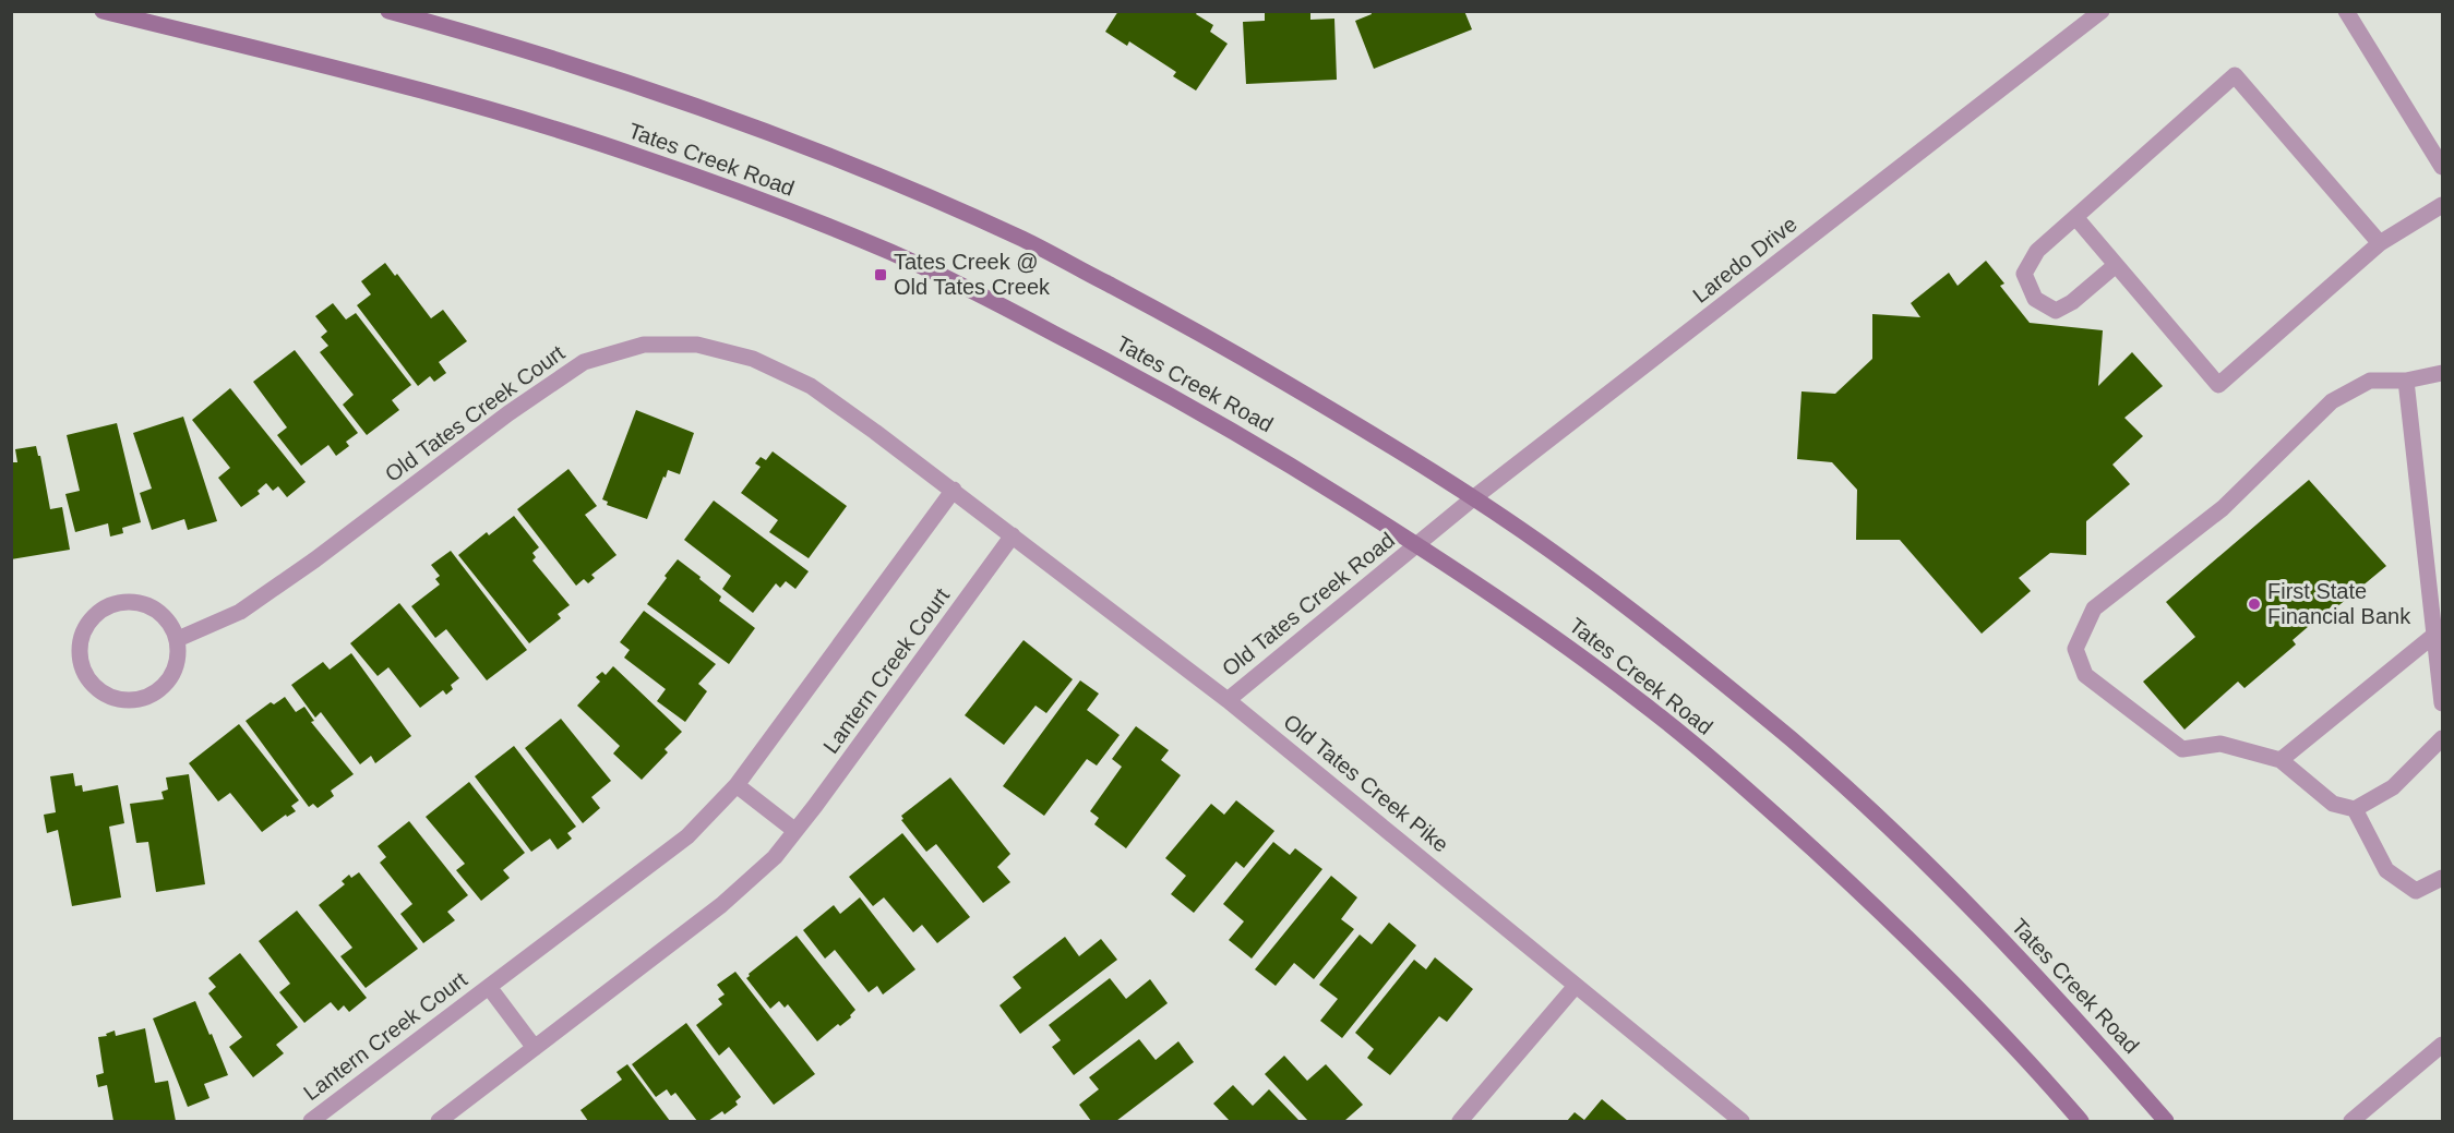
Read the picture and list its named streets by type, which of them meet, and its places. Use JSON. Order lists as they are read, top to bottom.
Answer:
{
  "streets": {
    "main road": ["Tates Creek Road"],
    "street": [
      "Laredo Drive",
      "Old Tates Creek Court",
      "Old Tates Creek Road",
      "Lantern Creek Court",
      "Old Tates Creek Pike"
    ]
  },
  "crossings": [
    ["Tates Creek Road", "Laredo Drive"],
    ["Tates Creek Road", "Old Tates Creek Road"],
    ["Laredo Drive", "Old Tates Creek Road"],
    ["Old Tates Creek Court", "Lantern Creek Court"],
    ["Old Tates Creek Court", "Old Tates Creek Pike"],
    ["Old Tates Creek Road", "Old Tates Creek Pike"],
    ["Lantern Creek Court", "Old Tates Creek Pike"]
  ],
  "places": {
    "transit": ["Tates Creek @ Old Tates Creek"],
    "other": ["First State Financial Bank"]
  }
}
